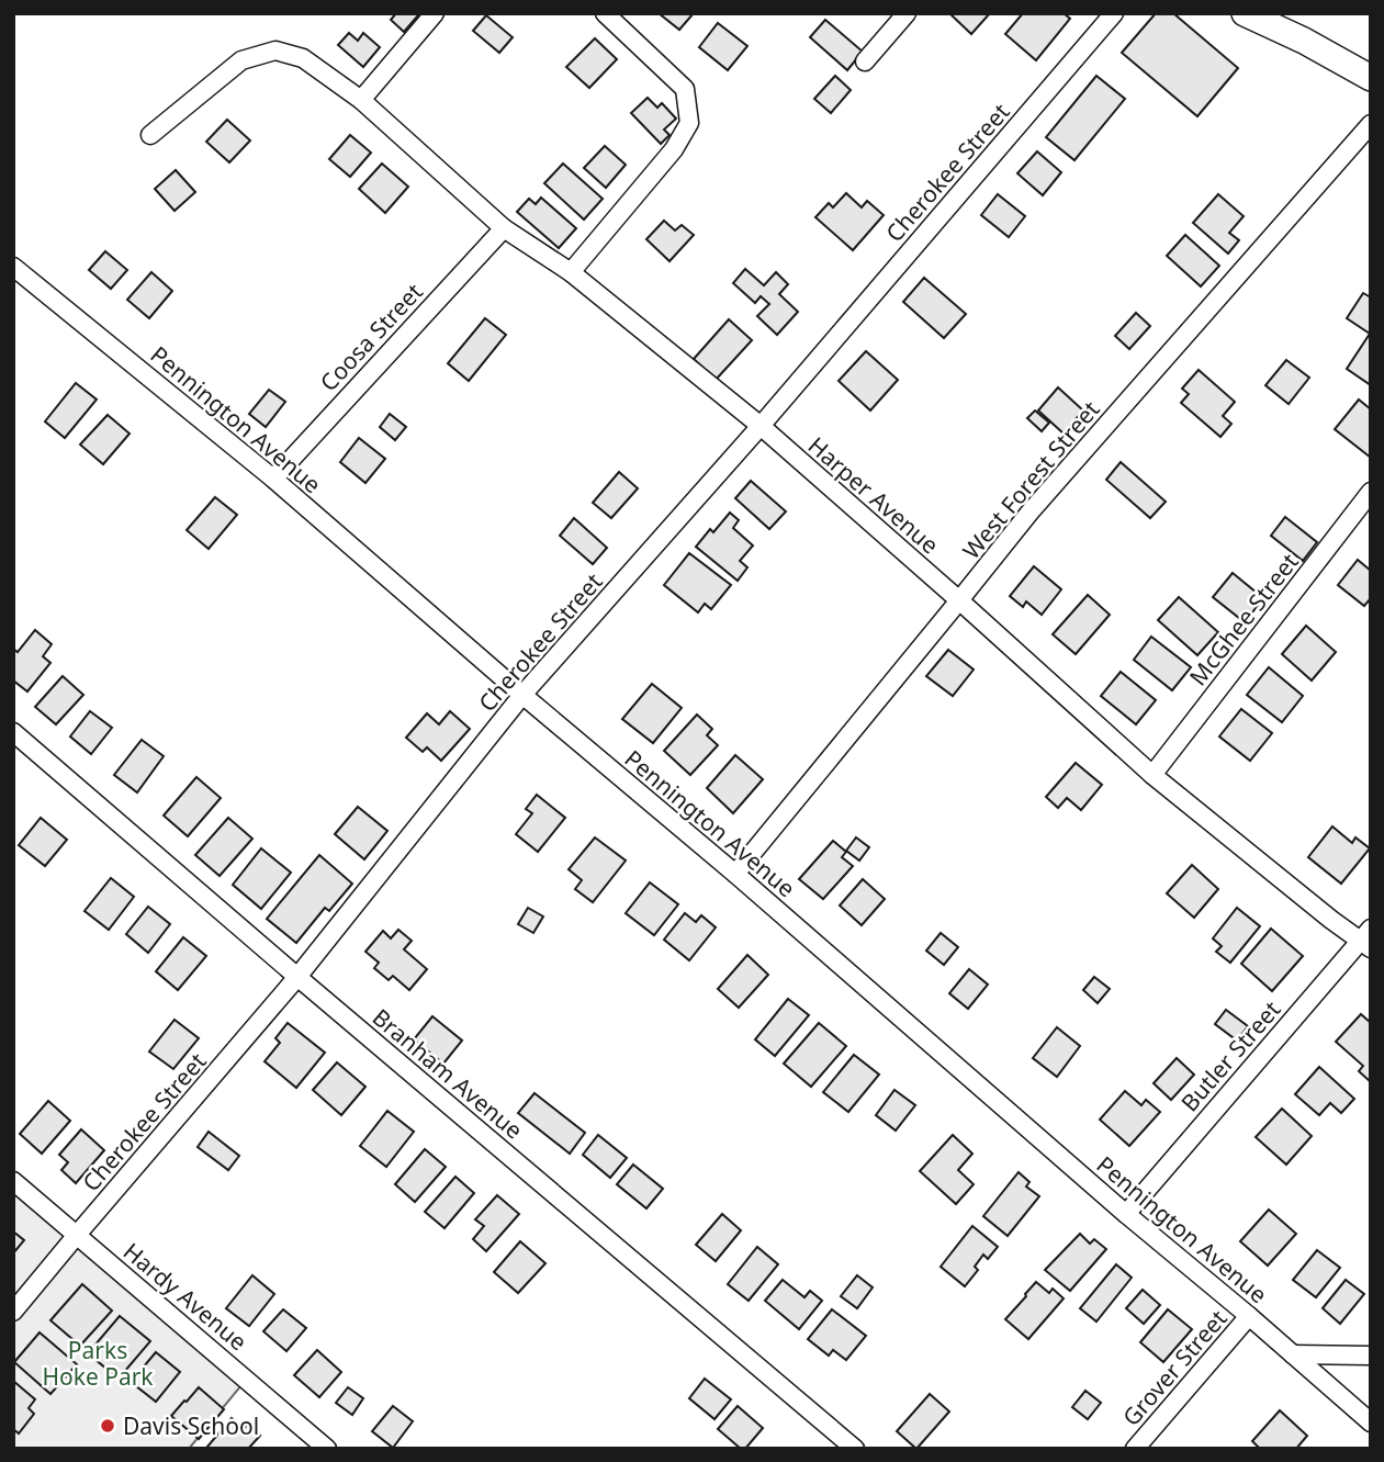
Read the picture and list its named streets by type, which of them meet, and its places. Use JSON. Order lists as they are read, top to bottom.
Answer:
{
  "streets": {
    "street": [
      "Cherokee Street",
      "Coosa Street",
      "Pennington Avenue",
      "West Forest Street",
      "Harper Avenue",
      "McGhee Street",
      "Butler Street",
      "Branham Avenue",
      "Hardy Avenue",
      "Grover Street"
    ]
  },
  "crossings": [
    ["Cherokee Street", "Pennington Avenue"],
    ["Cherokee Street", "Harper Avenue"],
    ["Cherokee Street", "Branham Avenue"],
    ["Cherokee Street", "Hardy Avenue"],
    ["Coosa Street", "Pennington Avenue"],
    ["Coosa Street", "Harper Avenue"],
    ["Pennington Avenue", "West Forest Street"],
    ["Pennington Avenue", "Butler Street"],
    ["Pennington Avenue", "Grover Street"],
    ["West Forest Street", "Harper Avenue"],
    ["Harper Avenue", "McGhee Street"],
    ["Harper Avenue", "Butler Street"]
  ],
  "parks": ["Parks Hoke Park"],
  "places": ["Davis School"]
}
